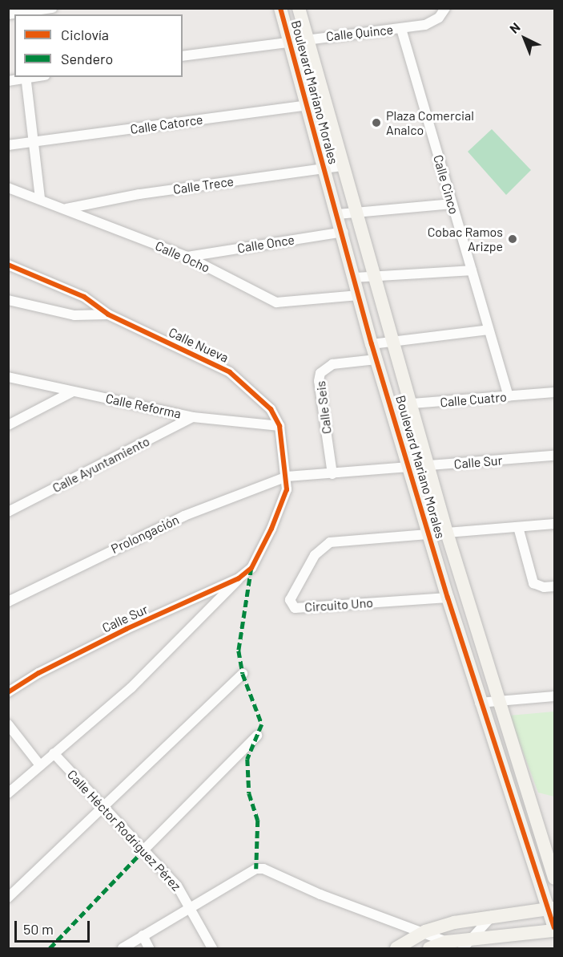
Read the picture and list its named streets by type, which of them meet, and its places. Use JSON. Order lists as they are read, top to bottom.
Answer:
{
  "streets": {
    "street": [
      "Calle Quince",
      "Boulevard Mariano Morales",
      "Calle Catorce",
      "Calle Cinco",
      "Calle Trece",
      "Calle Once",
      "Calle Ocho",
      "Calle Nueva",
      "Calle Cuatro",
      "Calle Reforma",
      "Calle Seis",
      "Calle Sur",
      "Calle Ayuntamiento",
      "Prolongación",
      "Circuito Uno",
      "Calle Héctor Rodríguez Pérez"
    ]
  },
  "crossings": [
    ["Calle Quince", "Boulevard Mariano Morales"],
    ["Calle Quince", "Calle Cinco"],
    ["Boulevard Mariano Morales", "Calle Catorce"],
    ["Boulevard Mariano Morales", "Calle Trece"],
    ["Boulevard Mariano Morales", "Calle Once"],
    ["Boulevard Mariano Morales", "Calle Ocho"],
    ["Boulevard Mariano Morales", "Calle Cuatro"],
    ["Boulevard Mariano Morales", "Calle Seis"],
    ["Boulevard Mariano Morales", "Calle Sur"],
    ["Boulevard Mariano Morales", "Circuito Uno"],
    ["Calle Cinco", "Calle Cuatro"],
    ["Calle Trece", "Calle Ocho"],
    ["Calle Once", "Calle Ocho"],
    ["Calle Nueva", "Calle Reforma"],
    ["Calle Nueva", "Calle Sur"],
    ["Calle Nueva", "Prolongación"],
    ["Calle Reforma", "Calle Ayuntamiento"],
    ["Calle Seis", "Calle Sur"],
    ["Calle Sur", "Prolongación"]
  ],
  "places": ["Plaza Comercial Analco", "Cobac Ramos Arizpe"],
  "legend": ["Ciclovía", "Sendero"],
  "scale_bar": "50 m",
  "north": "top left"
}
